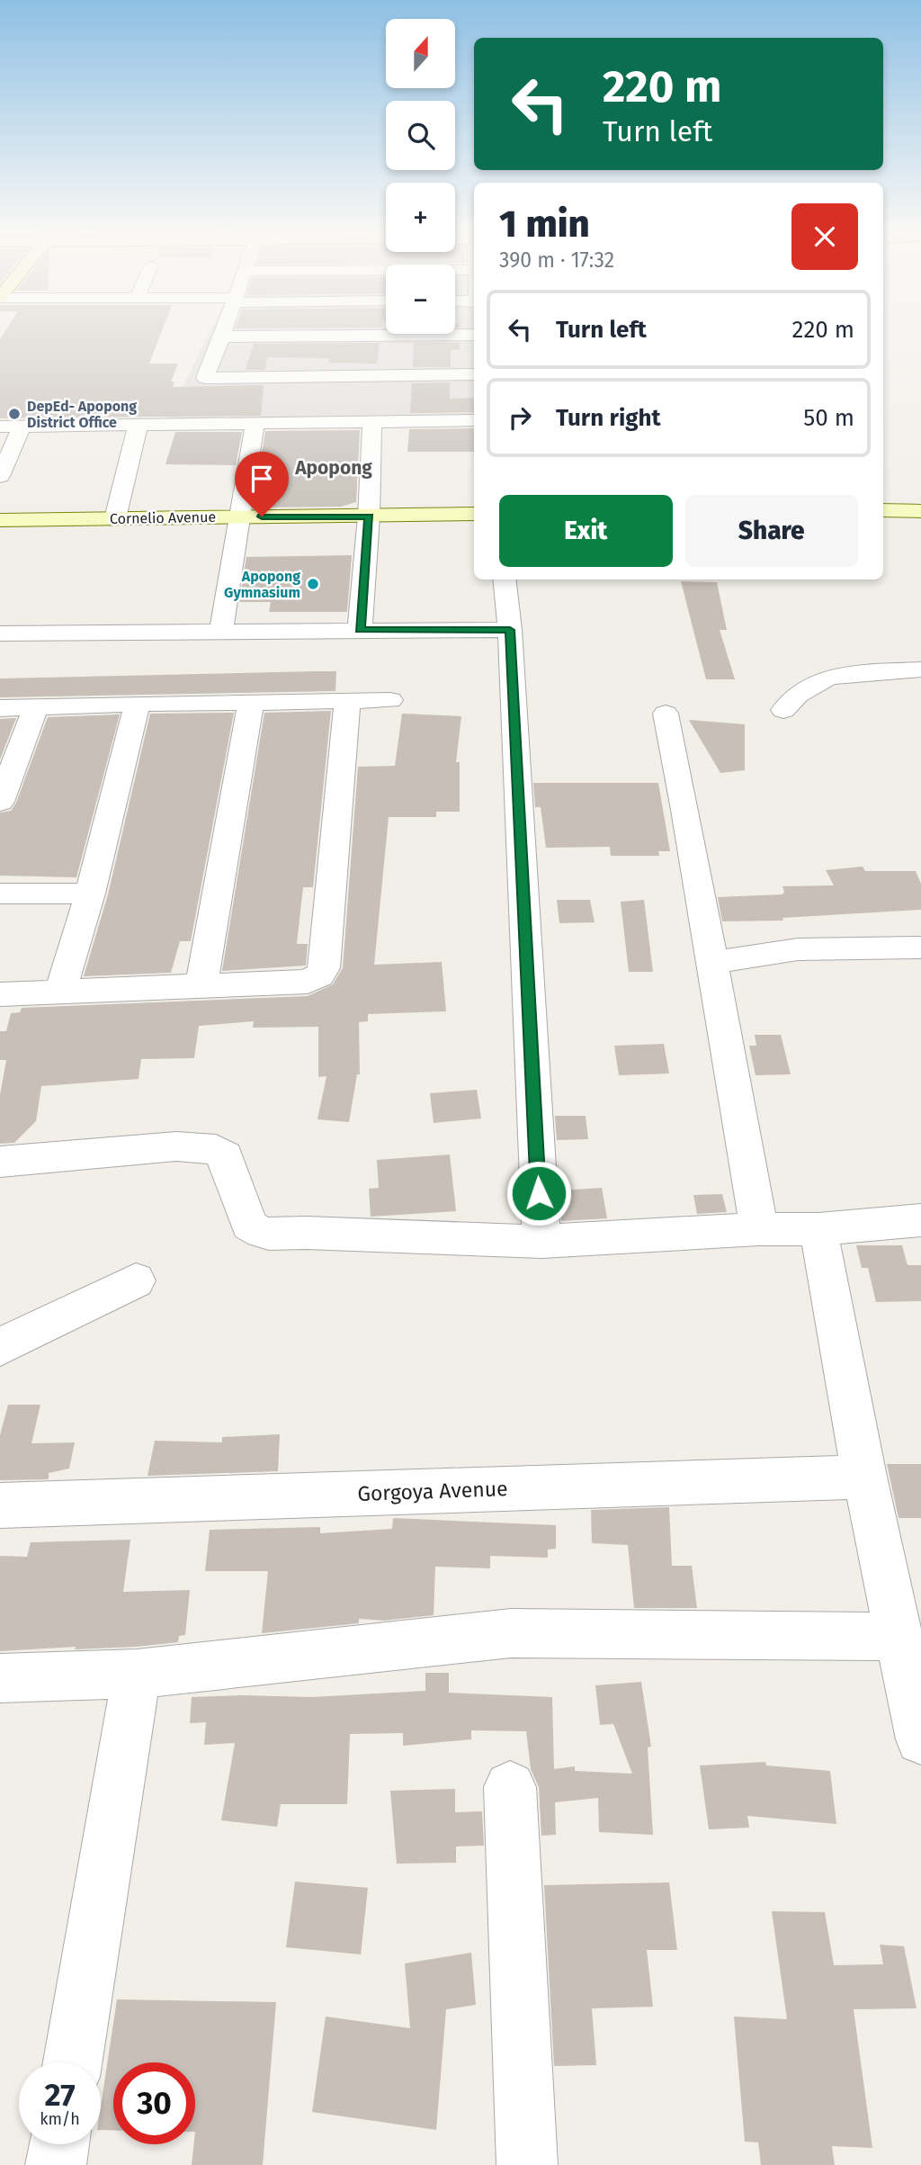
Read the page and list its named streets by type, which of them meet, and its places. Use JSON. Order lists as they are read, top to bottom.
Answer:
{
  "streets": {
    "street": ["Cornelio Avenue", "Gorgoya Avenue"]
  },
  "districts": ["Apopong"],
  "places": ["DepEd- Apopong District Office", "Apopong Gymnasium"],
  "north": "top",
  "page": {
    "map_buttons": ["+", "−"],
    "turn": ["220 m", "Turn left"],
    "heading": ["1 min", "390 m · 17:32"],
    "list": [
      {
        "name": "Turn left",
        "value": "220 m"
      },
      {
        "name": "Turn right",
        "value": "50 m"
      }
    ],
    "buttons": ["Exit", "Share"],
    "speed": "27 km/h",
    "limit": "30"
  }
}
